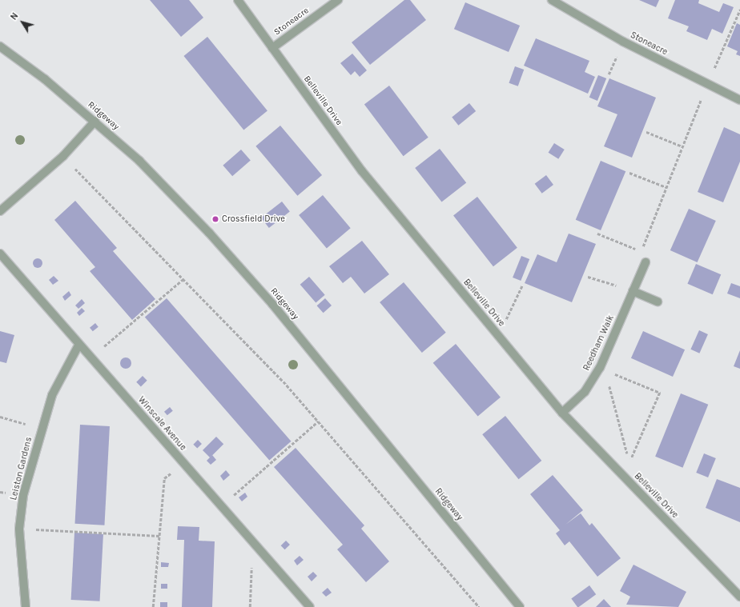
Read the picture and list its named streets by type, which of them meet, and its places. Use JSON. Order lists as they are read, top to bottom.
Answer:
{
  "streets": {
    "street": [
      "Stoneacre",
      "Belleville Drive",
      "Ridgeway",
      "Reedham Walk",
      "Winscale Avenue",
      "Leiston Gardens"
    ]
  },
  "crossings": [
    ["Stoneacre", "Belleville Drive"],
    ["Belleville Drive", "Reedham Walk"],
    ["Winscale Avenue", "Leiston Gardens"]
  ],
  "places": ["Crossfield Drive"],
  "north": "top left"
}
